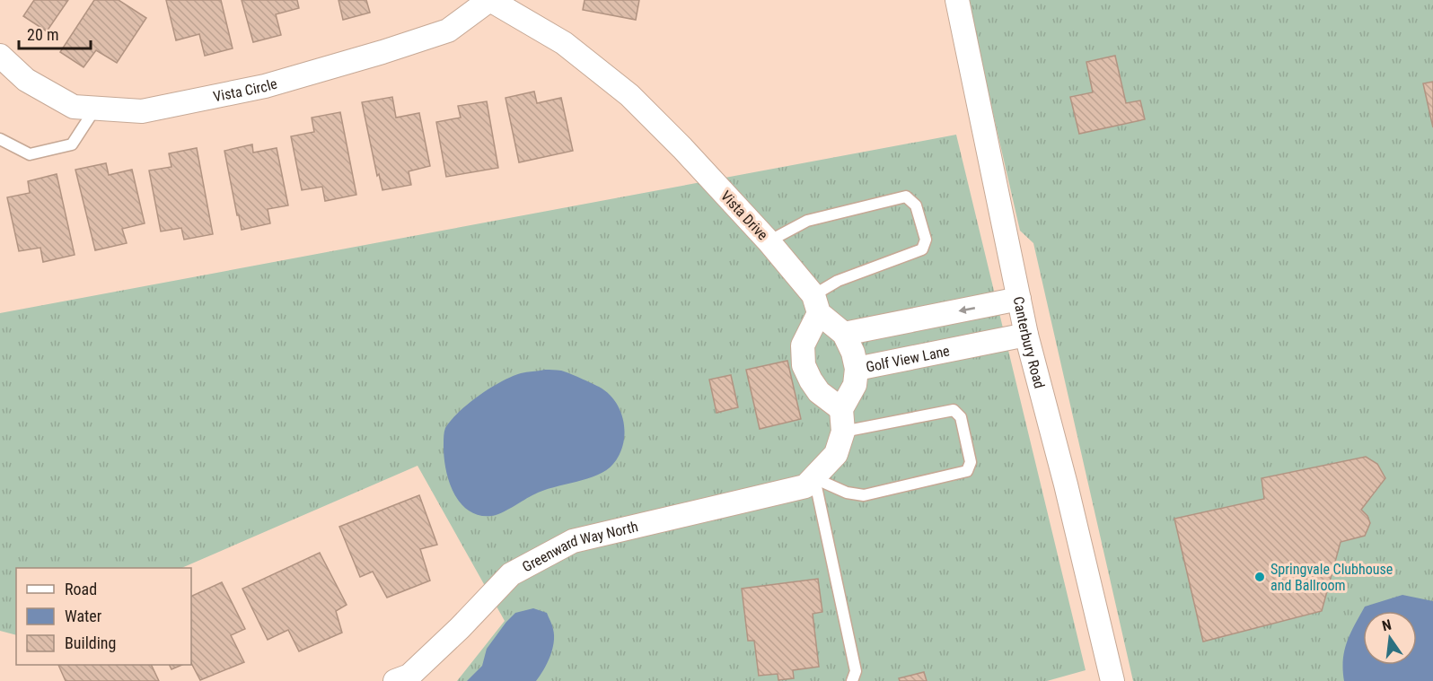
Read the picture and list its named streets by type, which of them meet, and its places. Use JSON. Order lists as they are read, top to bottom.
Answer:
{
  "streets": {
    "street": [
      "Vista Circle",
      "Vista Drive",
      "Canterbury Road",
      "Golf View Lane",
      "Greenward Way North"
    ]
  },
  "crossings": [
    ["Vista Circle", "Vista Drive"],
    ["Canterbury Road", "Golf View Lane"],
    ["Golf View Lane", "Greenward Way North"]
  ],
  "places": ["Springvale Clubhouse and Ballroom"],
  "legend": ["Road", "Water", "Building"],
  "scale_bar": "20 m",
  "north": "top"
}
